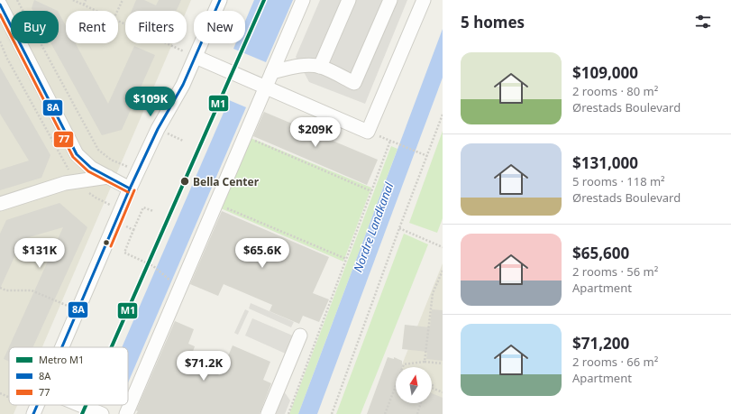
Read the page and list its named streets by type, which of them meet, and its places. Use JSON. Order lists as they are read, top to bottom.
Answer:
{
  "water": ["Nordre Landkanal"],
  "places": ["Bella Center"],
  "lines": ["metro line M1", "transit line 8A", "transit line 77"],
  "legend": ["Metro M1", "8A", "77"],
  "north": "top",
  "page": {
    "heading": "5 homes",
    "chip": [
      "Buy",
      "Rent",
      "Filters",
      "New"
    ],
    "list": [
      {
        "name": "$109,000",
        "note": "2 rooms · 80 m² · Ørestads Boulevard"
      },
      {
        "name": "$131,000",
        "note": "5 rooms · 118 m² · Ørestads Boulevard"
      },
      {
        "name": "$65,600",
        "note": "2 rooms · 56 m² · Apartment"
      },
      {
        "name": "$71,200",
        "note": "2 rooms · 66 m² · Apartment"
      }
    ],
    "price": [
      "$109K",
      "$209K",
      "$131K",
      "$65.6K",
      "$71.2K"
    ]
  }
}
